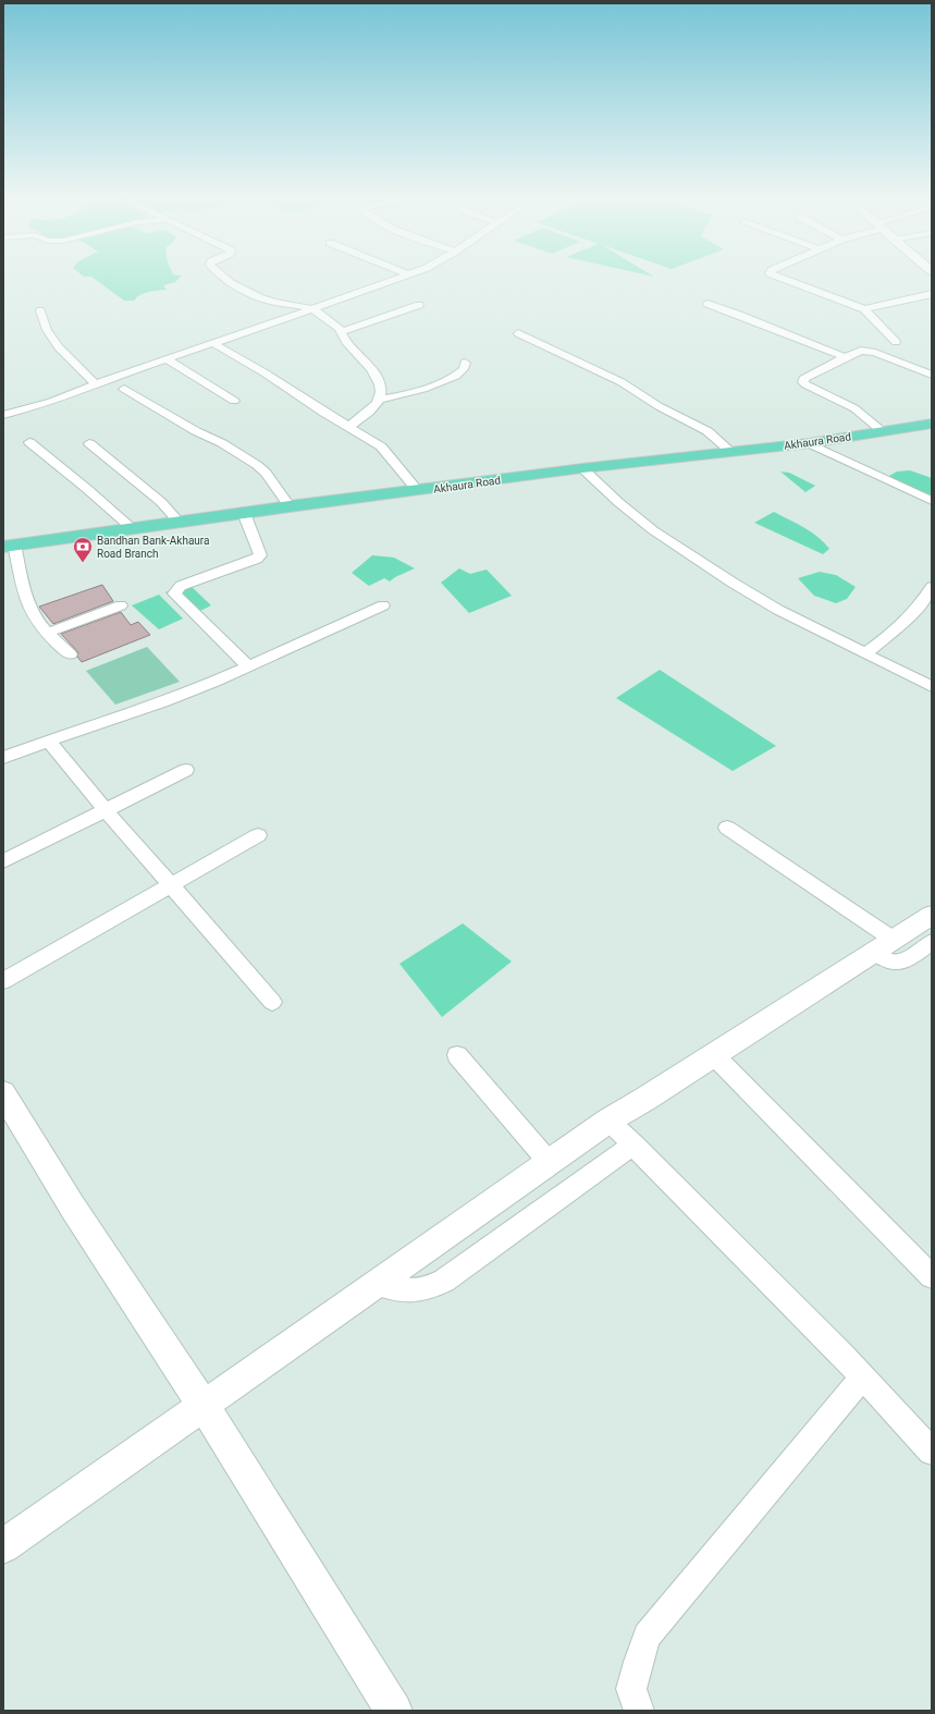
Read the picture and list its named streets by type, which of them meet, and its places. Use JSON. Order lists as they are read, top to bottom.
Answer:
{
  "streets": {
    "main road": ["Akhaura Road"]
  },
  "places": {
    "bank": ["Bandhan Bank-Akhaura Road Branch"]
  }
}
